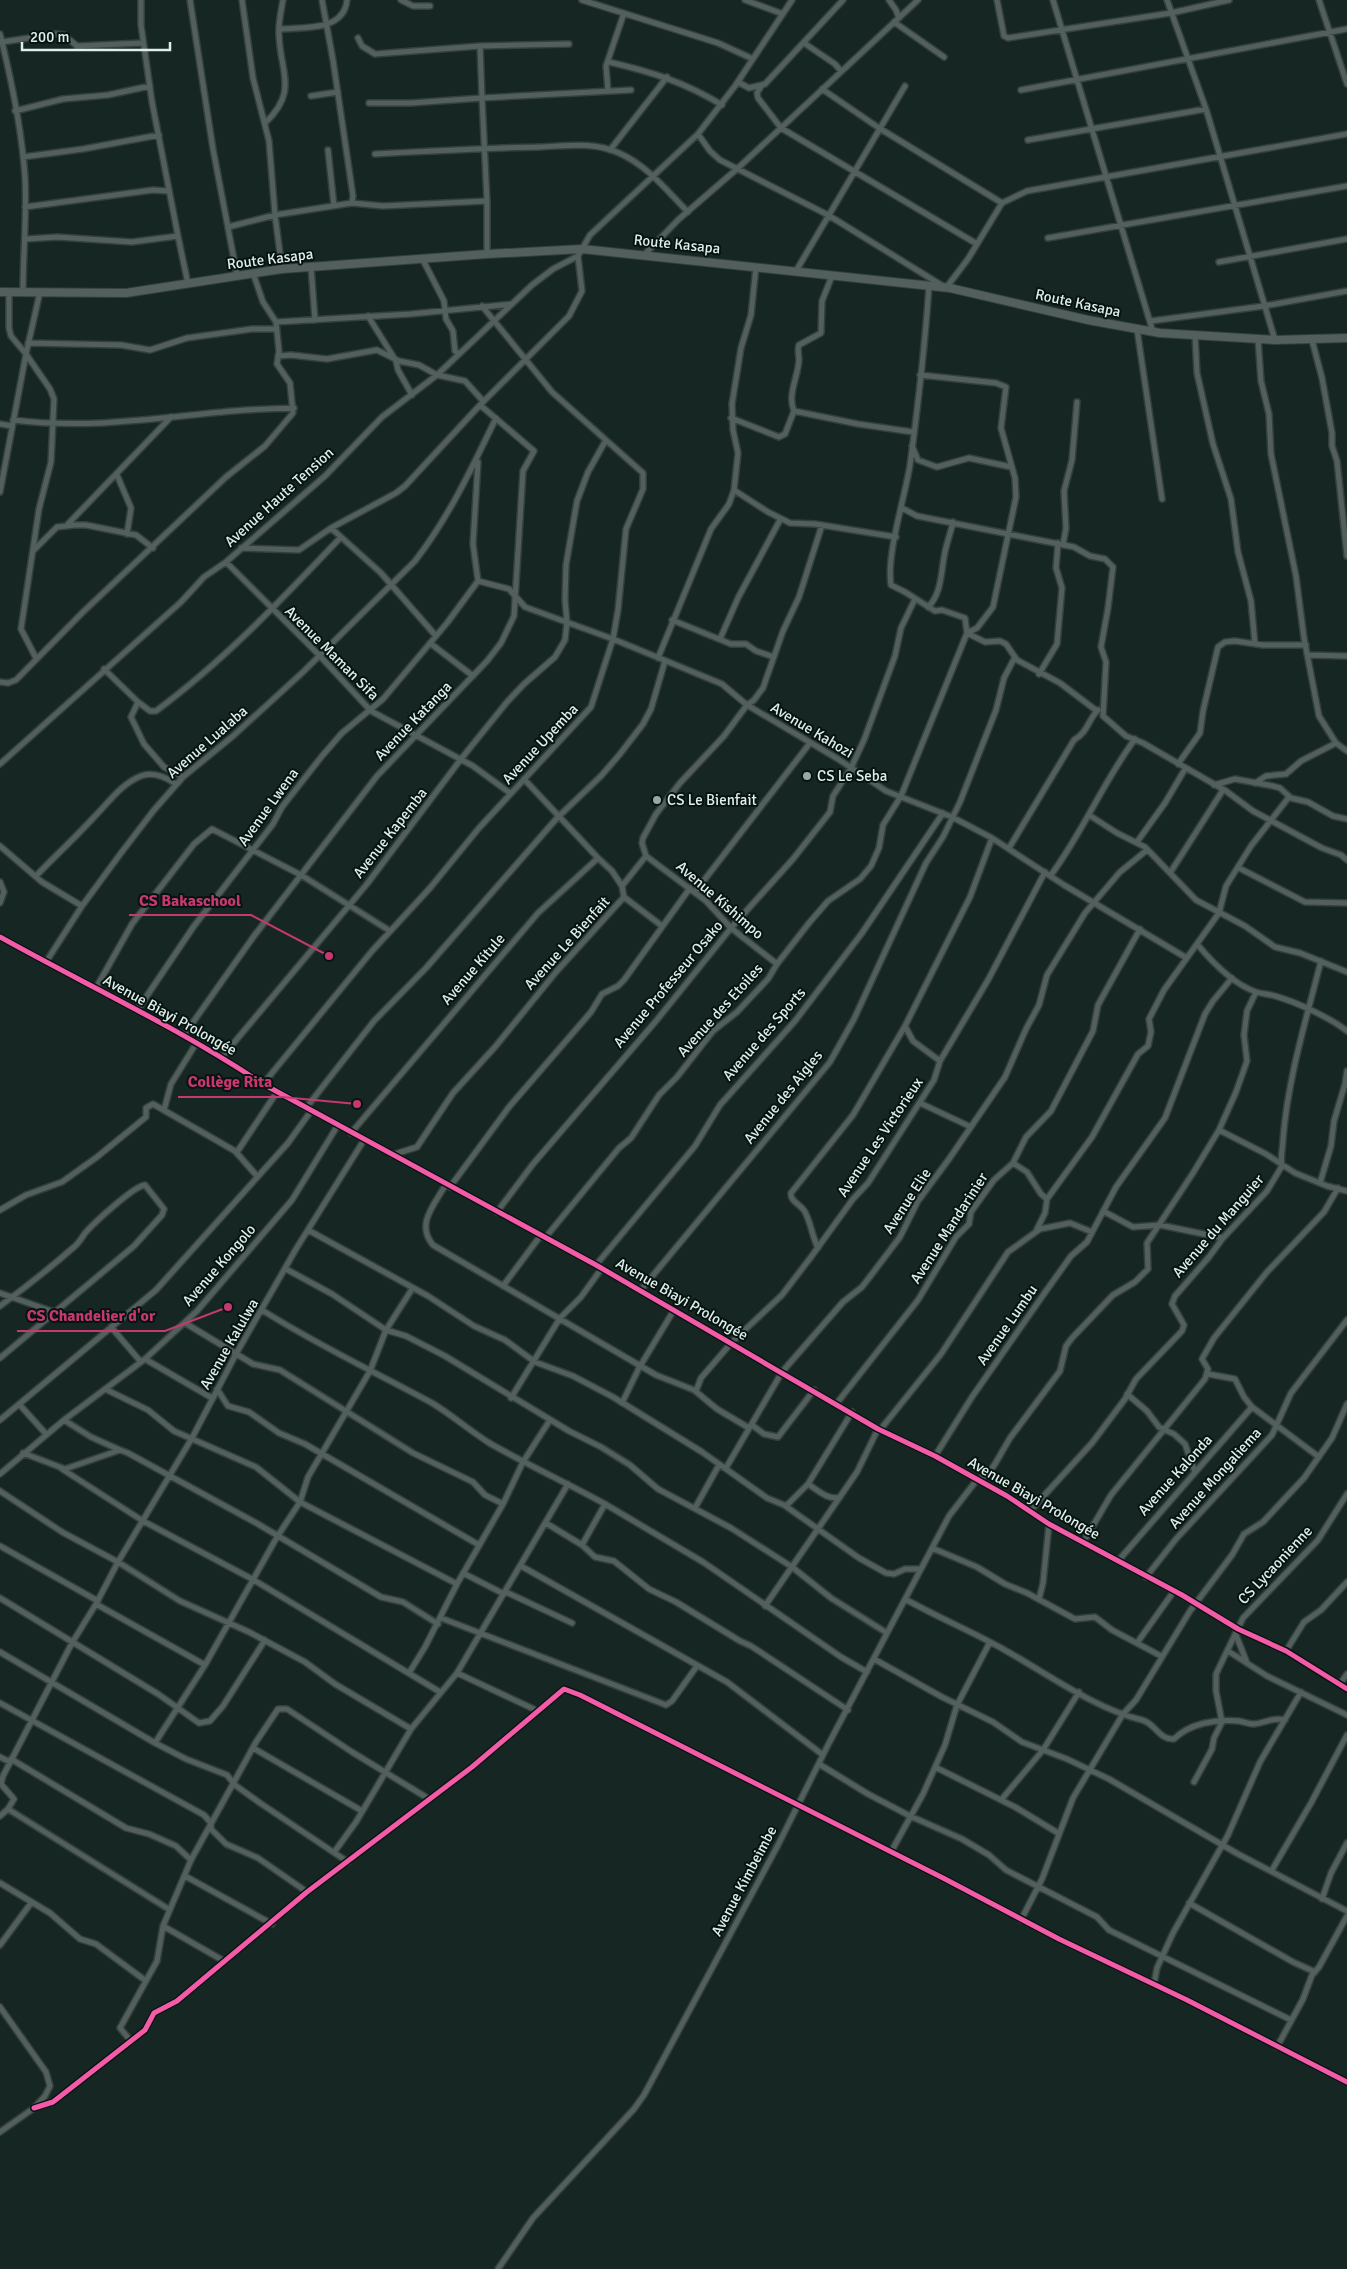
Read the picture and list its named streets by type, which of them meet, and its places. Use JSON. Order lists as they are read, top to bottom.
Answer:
{
  "streets": {
    "main road": ["Route Kasapa"],
    "street": [
      "Avenue Haute Tension",
      "Avenue Maman Sifa",
      "Avenue Katanga",
      "Avenue Kahozi",
      "Avenue Lualaba",
      "Avenue Upemba",
      "Avenue Lwena",
      "Avenue Kapemba",
      "Avenue Kishimpo",
      "Avenue Le Bienfait",
      "Avenue Kitule",
      "Avenue Professeur Osako",
      "Avenue des Etoiles",
      "Avenue Biayi Prolongée",
      "Avenue des Sports",
      "Avenue des Aigles",
      "Avenue Les Victorieux",
      "Avenue Elie",
      "Avenue du Manguier",
      "Avenue Mandarinier",
      "Avenue Kongolo",
      "Avenue Lumbu",
      "Avenue Kalulwa",
      "Avenue Kalonda",
      "Avenue Mongaliema",
      "CS Lycaonienne",
      "Avenue Kimbeimbe"
    ]
  },
  "crossings": [
    ["Route Kasapa", "Avenue Haute Tension"],
    ["Avenue Haute Tension", "Avenue Maman Sifa"],
    ["Avenue Haute Tension", "Avenue Katanga"],
    ["Avenue Haute Tension", "Avenue Upemba"],
    ["Avenue Maman Sifa", "Avenue Katanga"],
    ["Avenue Maman Sifa", "Avenue Lualaba"],
    ["Avenue Maman Sifa", "Avenue Upemba"],
    ["Avenue Maman Sifa", "Avenue Lwena"],
    ["Avenue Maman Sifa", "Avenue Kapemba"],
    ["Avenue Katanga", "Avenue Kahozi"],
    ["Avenue Katanga", "Avenue Biayi Prolongée"],
    ["Avenue Kahozi", "Avenue Upemba"],
    ["Avenue Kahozi", "Avenue Kapemba"],
    ["Avenue Kahozi", "Avenue Professeur Osako"],
    ["Avenue Kahozi", "Avenue des Etoiles"],
    ["Avenue Kahozi", "Avenue des Sports"],
    ["Avenue Kahozi", "Avenue des Aigles"],
    ["Avenue Kahozi", "Avenue Les Victorieux"],
    ["Avenue Kahozi", "Avenue Elie"],
    ["Avenue Kahozi", "Avenue Mandarinier"],
    ["Avenue Lualaba", "Avenue Biayi Prolongée"],
    ["Avenue Upemba", "Avenue Kapemba"],
    ["Avenue Upemba", "Avenue Biayi Prolongée"],
    ["Avenue Lwena", "Avenue Biayi Prolongée"],
    ["Avenue Kapemba", "Avenue Biayi Prolongée"],
    ["Avenue Kishimpo", "Avenue Le Bienfait"],
    ["Avenue Kishimpo", "Avenue Professeur Osako"],
    ["Avenue Kishimpo", "Avenue des Etoiles"],
    ["Avenue Le Bienfait", "Avenue Biayi Prolongée"],
    ["Avenue Kitule", "Avenue Biayi Prolongée"],
    ["Avenue Professeur Osako", "Avenue Biayi Prolongée"],
    ["Avenue des Etoiles", "Avenue Biayi Prolongée"],
    ["Avenue Biayi Prolongée", "Avenue des Sports"],
    ["Avenue Biayi Prolongée", "Avenue des Aigles"],
    ["Avenue Biayi Prolongée", "Avenue Les Victorieux"],
    ["Avenue Biayi Prolongée", "Avenue Elie"],
    ["Avenue Biayi Prolongée", "Avenue du Manguier"],
    ["Avenue Biayi Prolongée", "Avenue Mandarinier"],
    ["Avenue Biayi Prolongée", "Avenue Kongolo"],
    ["Avenue Biayi Prolongée", "Avenue Lumbu"],
    ["Avenue Biayi Prolongée", "Avenue Kalulwa"],
    ["Avenue Biayi Prolongée", "Avenue Kalonda"],
    ["Avenue Biayi Prolongée", "Avenue Mongaliema"],
    ["Avenue Biayi Prolongée", "CS Lycaonienne"],
    ["Avenue Biayi Prolongée", "Avenue Kimbeimbe"]
  ],
  "places": [
    "CS Le Seba",
    "CS Le Bienfait",
    "CS Bakaschool",
    "Collège Rita",
    "CS Chandelier d'or"
  ],
  "scale_bar": "200 m"
}
